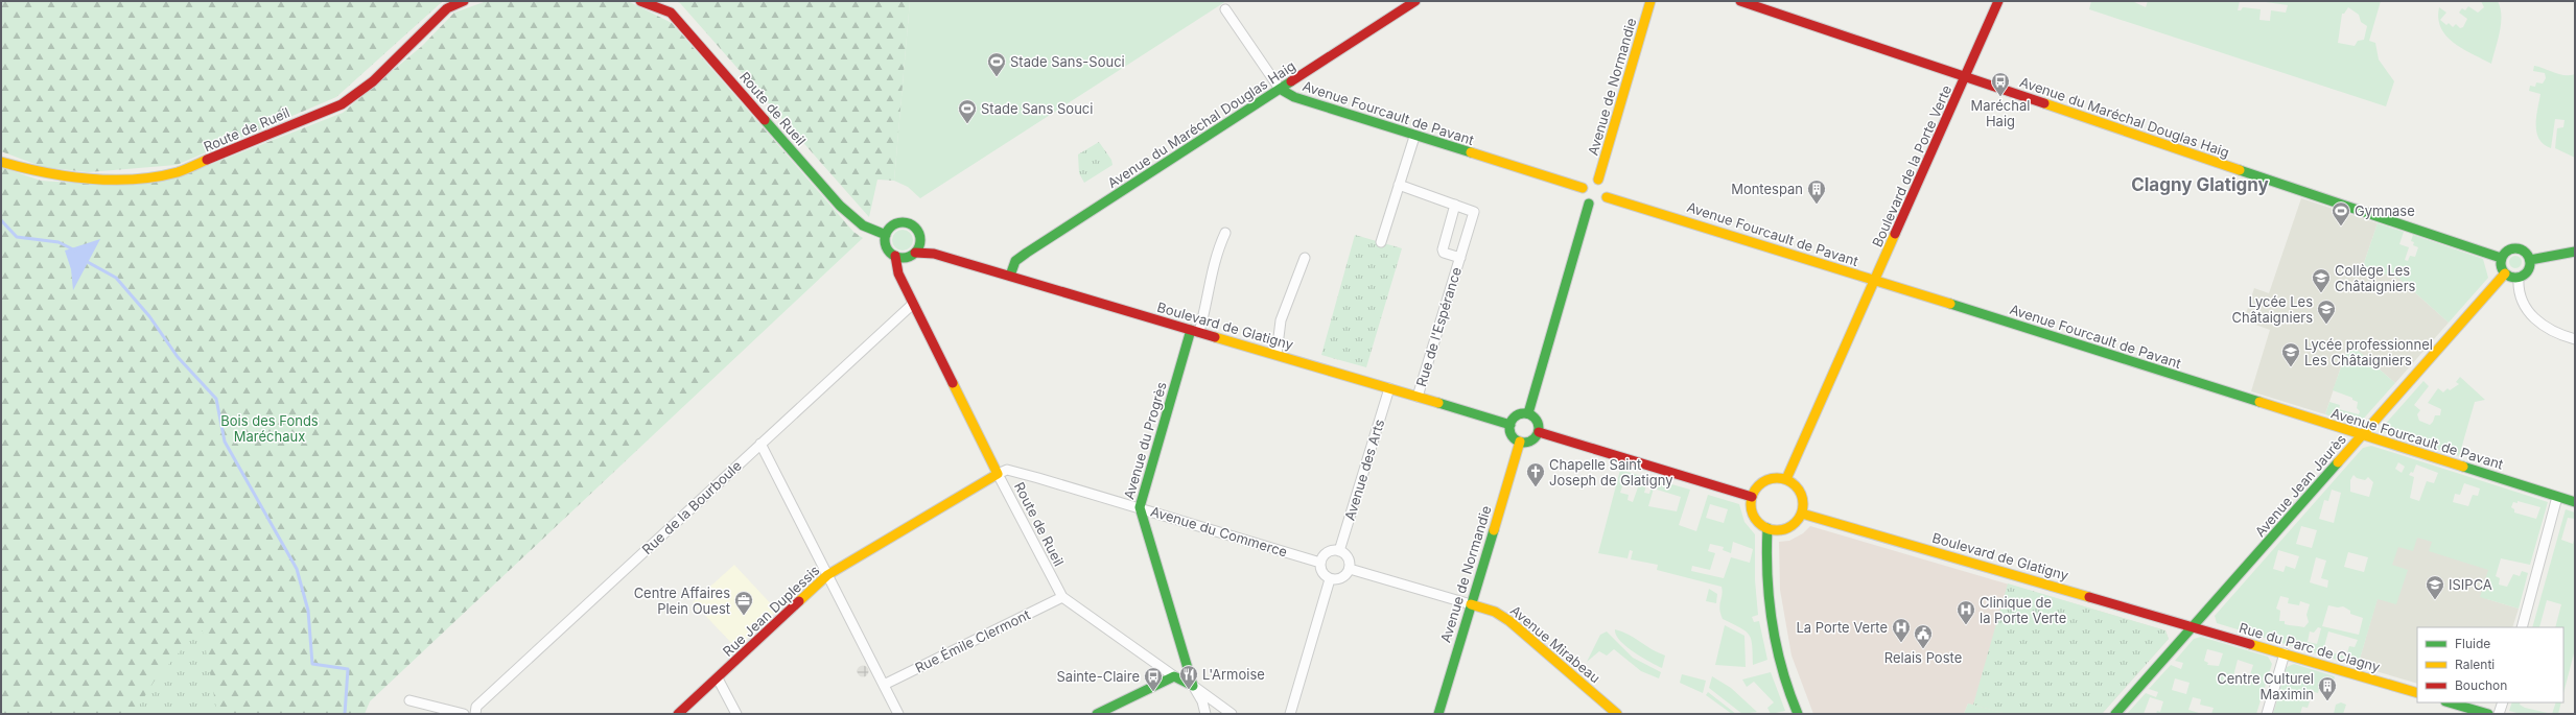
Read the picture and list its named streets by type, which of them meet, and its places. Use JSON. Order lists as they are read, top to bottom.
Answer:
{
  "streets": {
    "street": [
      "Avenue de Normandie",
      "Route de Rueil",
      "Avenue Fourcault de Pavant",
      "Avenue du Maréchal Douglas Haig",
      "Boulevard de la Porte Verte",
      "Boulevard de Glatigny",
      "Rue de l'Espérance",
      "Avenue du Progrès",
      "Avenue des Arts",
      "Avenue Jean Jaurès",
      "Rue de la Bourboule",
      "Avenue du Commerce",
      "Rue Jean Duplessis",
      "Rue Émile Clermont",
      "Avenue Mirabeau",
      "Rue du Parc de Clagny"
    ]
  },
  "crossings": [
    ["Avenue de Normandie", "Avenue Fourcault de Pavant"],
    ["Avenue de Normandie", "Boulevard de Glatigny"],
    ["Avenue de Normandie", "Avenue Mirabeau"],
    ["Route de Rueil", "Boulevard de Glatigny"],
    ["Route de Rueil", "Avenue du Progrès"],
    ["Route de Rueil", "Rue de la Bourboule"],
    ["Route de Rueil", "Avenue du Commerce"],
    ["Route de Rueil", "Rue Jean Duplessis"],
    ["Route de Rueil", "Rue Émile Clermont"],
    ["Avenue Fourcault de Pavant", "Avenue du Maréchal Douglas Haig"],
    ["Avenue Fourcault de Pavant", "Boulevard de la Porte Verte"],
    ["Avenue Fourcault de Pavant", "Avenue Jean Jaurès"],
    ["Avenue du Maréchal Douglas Haig", "Boulevard de la Porte Verte"],
    ["Avenue du Maréchal Douglas Haig", "Boulevard de Glatigny"],
    ["Avenue du Maréchal Douglas Haig", "Avenue Jean Jaurès"],
    ["Boulevard de la Porte Verte", "Boulevard de Glatigny"],
    ["Boulevard de Glatigny", "Rue de l'Espérance"],
    ["Boulevard de Glatigny", "Avenue du Progrès"],
    ["Boulevard de Glatigny", "Avenue des Arts"],
    ["Boulevard de Glatigny", "Avenue Jean Jaurès"],
    ["Boulevard de Glatigny", "Rue du Parc de Clagny"],
    ["Avenue du Progrès", "Avenue du Commerce"],
    ["Avenue des Arts", "Avenue du Commerce"],
    ["Avenue Jean Jaurès", "Rue du Parc de Clagny"],
    ["Avenue du Commerce", "Rue Jean Duplessis"]
  ],
  "districts": ["Clagny Glatigny"],
  "parks": ["Bois des Fonds Maréchaux"],
  "places": {
    "sports": ["Stade Sans-Souci", "Stade Sans Souci", "Gymnase"],
    "bus stop": ["Maréchal Haig", "Sainte-Claire"],
    "building": ["Montespan", "Centre Culturel Maximin"],
    "school or university": [
      "Collège Les Châtaigniers",
      "Lycée Les Châtaigniers",
      "Lycée professionnel Les Châtaigniers",
      "ISIPCA"
    ],
    "church": ["Chapelle Saint Joseph de Glatigny"],
    "office": ["Centre Affaires Plein Ouest"],
    "hospital": ["Clinique de la Porte Verte", "La Porte Verte"],
    "public building": ["Relais Poste"],
    "restaurant": ["L'Armoise"]
  },
  "legend": ["Fluide", "Ralenti", "Bouchon"]
}
